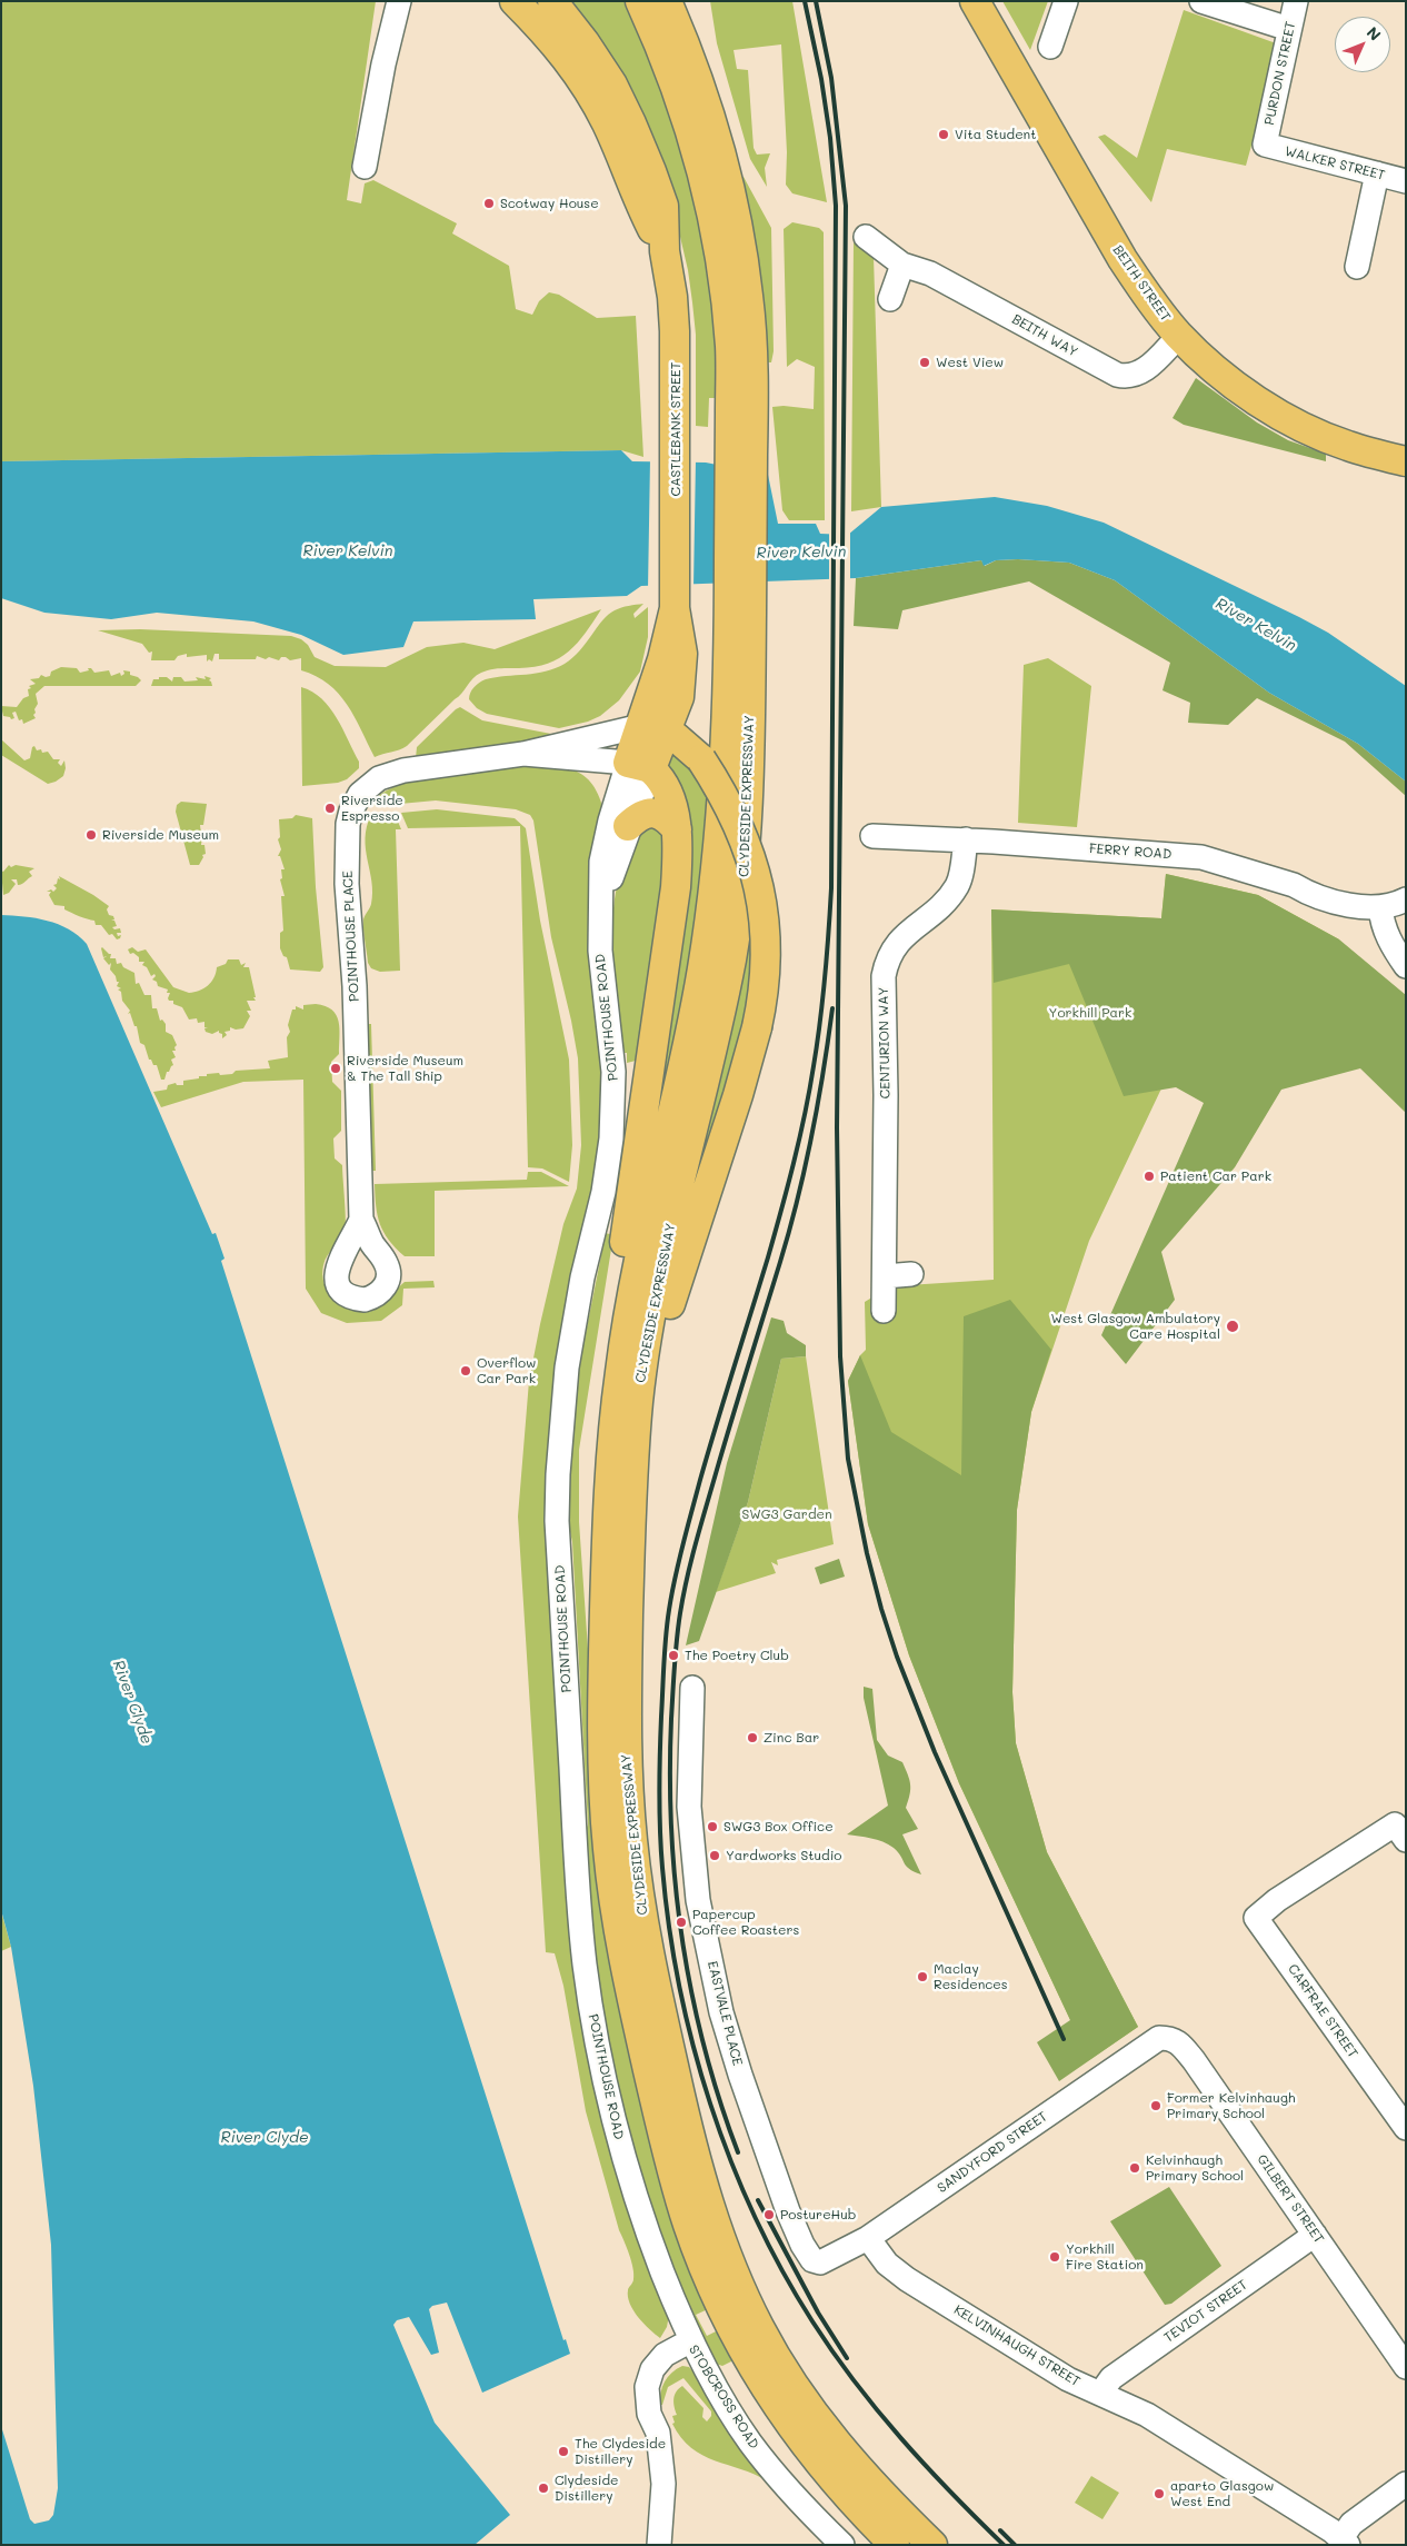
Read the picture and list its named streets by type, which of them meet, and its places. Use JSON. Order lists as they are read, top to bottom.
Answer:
{
  "streets": {
    "main road": ["BEITH STREET", "CASTLEBANK STREET", "CLYDESIDE EXPRESSWAY"],
    "street": [
      "PURDON STREET",
      "WALKER STREET",
      "BEITH WAY",
      "FERRY ROAD",
      "POINTHOUSE PLACE",
      "POINTHOUSE ROAD",
      "CENTURION WAY",
      "CARFRAE STREET",
      "EASTVALE PLACE",
      "SANDYFORD STREET",
      "GILBERT STREET",
      "TEVIOT STREET",
      "KELVINHAUGH STREET",
      "STOBCROSS ROAD"
    ]
  },
  "crossings": [
    ["PURDON STREET", "WALKER STREET"],
    ["BEITH STREET", "BEITH WAY"],
    ["CASTLEBANK STREET", "CLYDESIDE EXPRESSWAY"],
    ["CASTLEBANK STREET", "POINTHOUSE PLACE"],
    ["CASTLEBANK STREET", "POINTHOUSE ROAD"],
    ["FERRY ROAD", "CENTURION WAY"],
    ["POINTHOUSE PLACE", "POINTHOUSE ROAD"],
    ["POINTHOUSE ROAD", "STOBCROSS ROAD"],
    ["EASTVALE PLACE", "SANDYFORD STREET"],
    ["SANDYFORD STREET", "GILBERT STREET"],
    ["SANDYFORD STREET", "KELVINHAUGH STREET"],
    ["GILBERT STREET", "TEVIOT STREET"],
    ["TEVIOT STREET", "KELVINHAUGH STREET"]
  ],
  "water": ["River Kelvin", "River Clyde"],
  "parks": ["Yorkhill Park", "SWG3 Garden"],
  "places": [
    "Vita Student",
    "Scotway House",
    "West View",
    "Riverside Espresso",
    "Riverside Museum",
    "Riverside Museum & The Tall Ship",
    "Patient Car Park",
    "West Glasgow Ambulatory Care Hospital",
    "Overflow Car Park",
    "The Poetry Club",
    "Zinc Bar",
    "SWG3 Box Office",
    "Yardworks Studio",
    "Papercup Coffee Roasters",
    "Maclay Residences",
    "Former Kelvinhaugh Primary School",
    "Kelvinhaugh Primary School",
    "PostureHub",
    "Yorkhill Fire Station",
    "The Clydeside Distillery",
    "Clydeside Distillery",
    "aparto Glasgow West End"
  ],
  "north": "top right"
}
